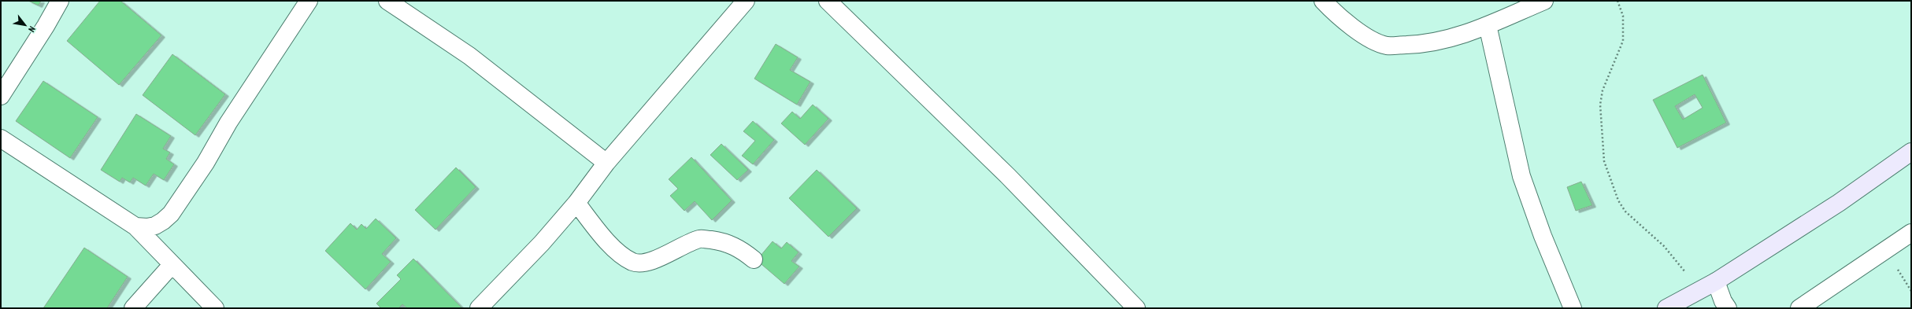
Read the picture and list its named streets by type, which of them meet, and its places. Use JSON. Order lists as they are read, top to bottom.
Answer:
{
  "north": "bottom right"
}
